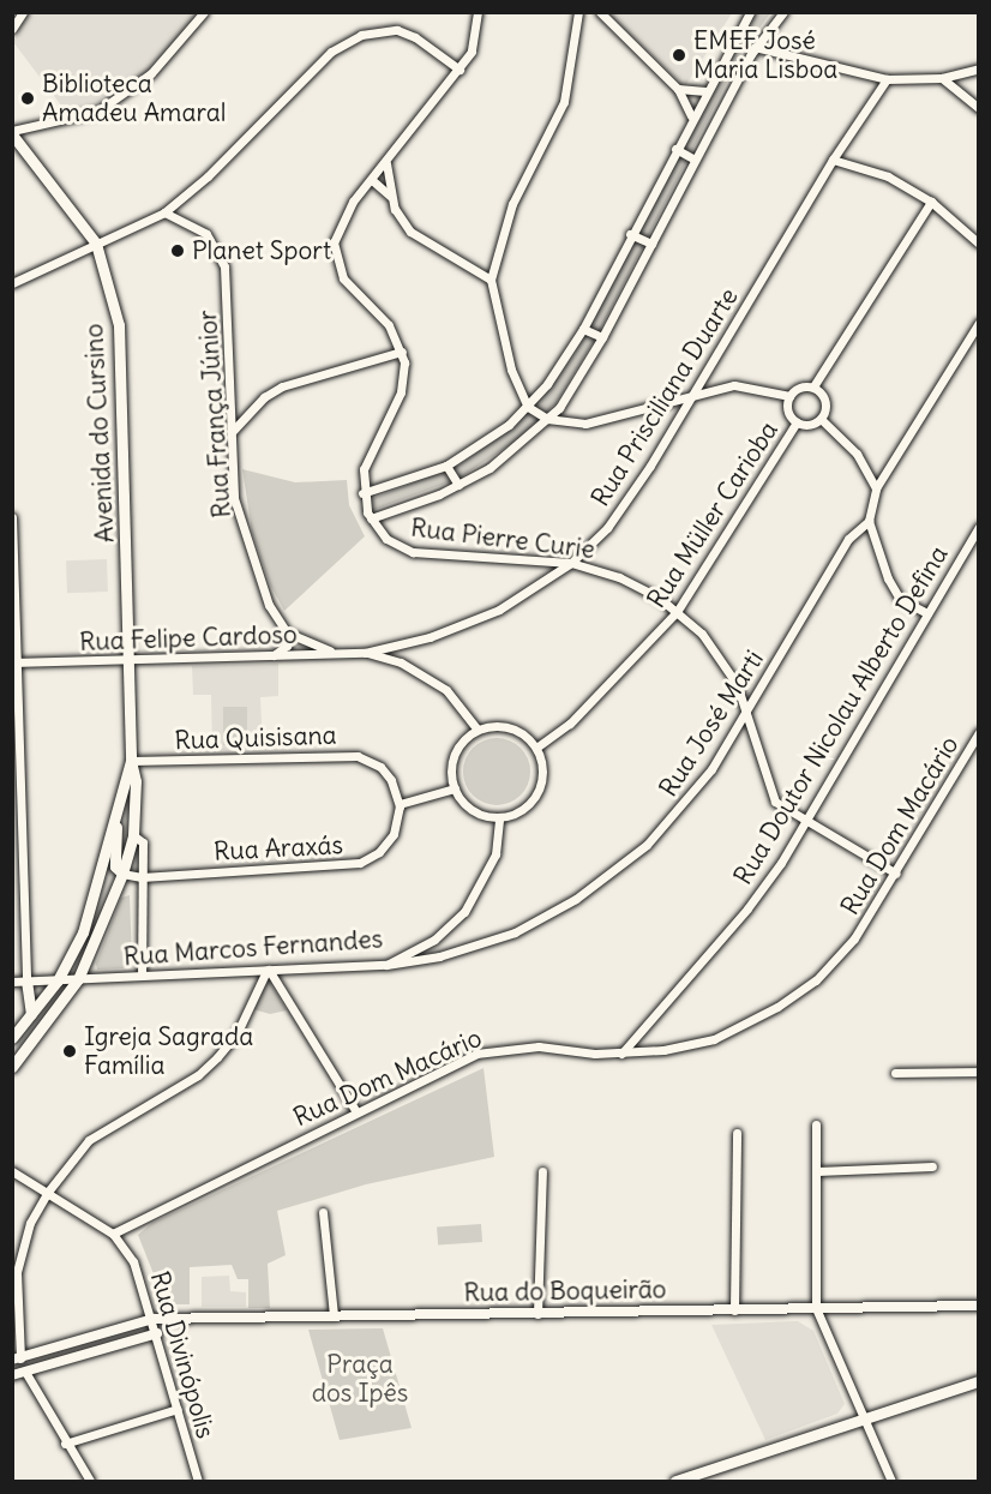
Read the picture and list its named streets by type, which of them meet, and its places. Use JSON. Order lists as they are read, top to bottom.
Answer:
{
  "streets": {
    "main road": ["Avenida do Cursino"],
    "street": [
      "Rua Prisciliana Duarte",
      "Rua França Júnior",
      "Rua Müller Carioba",
      "Rua Pierre Curie",
      "Rua Felipe Cardoso",
      "Rua Doutor Nicolau Alberto Defina",
      "Rua José Marti",
      "Rua Quisisana",
      "Rua Dom Macário",
      "Rua Araxás",
      "Rua Marcos Fernandes",
      "Rua do Boqueirão",
      "Rua Divinópolis"
    ]
  },
  "crossings": [
    ["Rua Prisciliana Duarte", "Rua Pierre Curie"],
    ["Rua Prisciliana Duarte", "Rua Felipe Cardoso"],
    ["Avenida do Cursino", "Rua Felipe Cardoso"],
    ["Avenida do Cursino", "Rua Quisisana"],
    ["Avenida do Cursino", "Rua Araxás"],
    ["Avenida do Cursino", "Rua Marcos Fernandes"],
    ["Rua Müller Carioba", "Rua Pierre Curie"],
    ["Rua Müller Carioba", "Rua Felipe Cardoso"],
    ["Rua Müller Carioba", "Rua Marcos Fernandes"],
    ["Rua Pierre Curie", "Rua Doutor Nicolau Alberto Defina"],
    ["Rua Pierre Curie", "Rua José Marti"],
    ["Rua Pierre Curie", "Rua Dom Macário"],
    ["Rua Felipe Cardoso", "Rua Marcos Fernandes"],
    ["Rua Doutor Nicolau Alberto Defina", "Rua Dom Macário"],
    ["Rua José Marti", "Rua Marcos Fernandes"],
    ["Rua Quisisana", "Rua Araxás"],
    ["Rua Dom Macário", "Rua Divinópolis"],
    ["Rua do Boqueirão", "Rua Divinópolis"]
  ],
  "parks": ["Praça dos Ipês"],
  "places": [
    "EMEF José Maria Lisboa",
    "Biblioteca Amadeu Amaral",
    "Planet Sport",
    "Igreja Sagrada Família"
  ]
}
